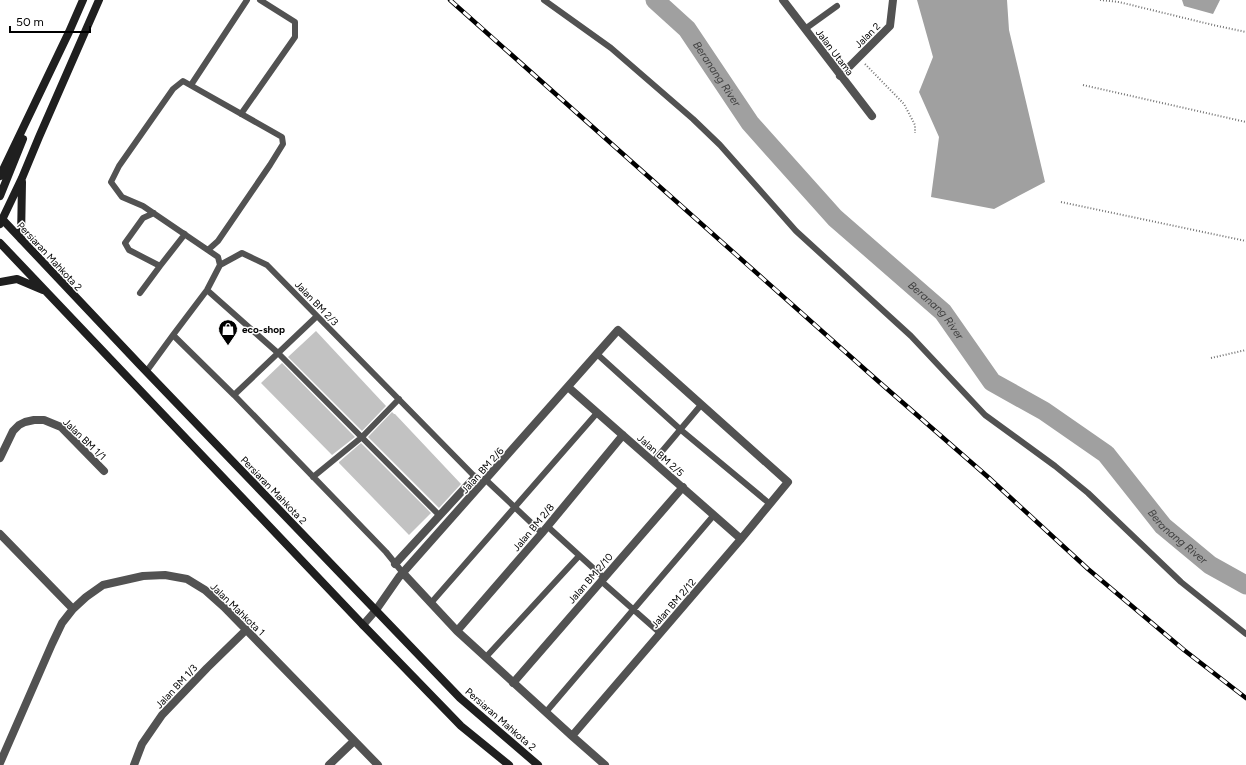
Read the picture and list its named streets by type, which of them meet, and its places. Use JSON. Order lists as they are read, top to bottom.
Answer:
{
  "streets": {
    "main road": ["Persiaran Mahkota 2"],
    "street": [
      "Jalan 2",
      "Jalan Utama",
      "Jalan BM 1/1",
      "Jalan BM 2/5",
      "Jalan BM 2/6",
      "Jalan BM 2/8",
      "Jalan BM 2/10",
      "Jalan BM 2/12",
      "Jalan Mahkota 1",
      "Jalan BM 1/3"
    ],
    "lane": ["Jalan BM 2/3"]
  },
  "crossings": [
    ["Jalan 2", "Jalan Utama"],
    ["Persiaran Mahkota 2", "Jalan BM 2/6"],
    ["Jalan BM 2/3", "Jalan BM 2/6"],
    ["Jalan BM 2/3", "Jalan BM 2/8"],
    ["Jalan BM 2/3", "Jalan BM 2/10"],
    ["Jalan BM 2/3", "Jalan BM 2/12"],
    ["Jalan BM 2/5", "Jalan BM 2/6"],
    ["Jalan BM 2/5", "Jalan BM 2/8"],
    ["Jalan BM 2/5", "Jalan BM 2/10"],
    ["Jalan BM 2/5", "Jalan BM 2/12"],
    ["Jalan BM 2/6", "Jalan BM 2/12"],
    ["Jalan Mahkota 1", "Jalan BM 1/3"]
  ],
  "water": ["Beranang River"],
  "places": {
    "shop": ["eco-shop"]
  },
  "scale_bar": "50 m"
}
